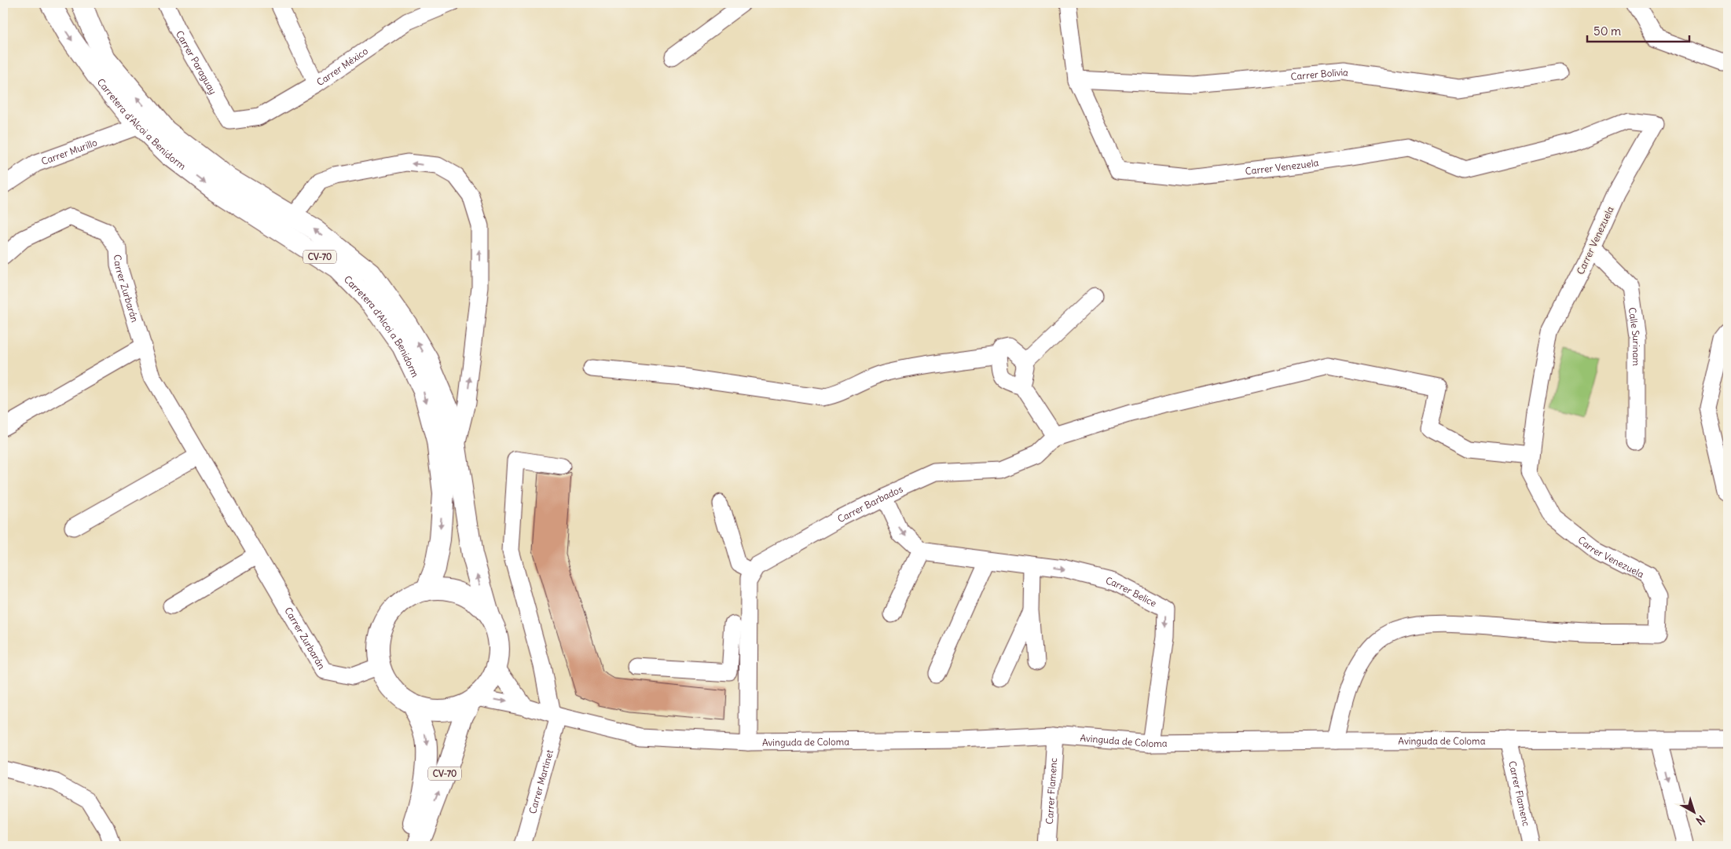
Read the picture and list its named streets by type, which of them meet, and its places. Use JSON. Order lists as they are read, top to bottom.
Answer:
{
  "streets": {
    "main road": ["Carretera d'Alcoi a Benidorm", "CV-70"],
    "street": [
      "Carrer Paraguay",
      "Carrer México",
      "Carrer Bolivia",
      "Carrer Murillo",
      "Carrer Venezuela",
      "Carrer Zurbarán",
      "Calle Surinam",
      "Carrer Barbados",
      "Carrer Belice",
      "Avinguda de Coloma",
      "Carrer Martinet",
      "Carrer Flamenc"
    ]
  },
  "crossings": [
    ["Carrer Paraguay", "Carrer México"],
    ["Carrer Bolivia", "Carrer Venezuela"],
    ["Carretera d'Alcoi a Benidorm", "Carrer Murillo"],
    ["Carretera d'Alcoi a Benidorm", "CV-70"],
    ["Carretera d'Alcoi a Benidorm", "Carrer Zurbarán"],
    ["Carretera d'Alcoi a Benidorm", "Avinguda de Coloma"],
    ["Carrer Venezuela", "Calle Surinam"],
    ["Carrer Venezuela", "Avinguda de Coloma"],
    ["CV-70", "Carrer Zurbarán"],
    ["CV-70", "Avinguda de Coloma"],
    ["Carrer Zurbarán", "Avinguda de Coloma"],
    ["Carrer Belice", "Avinguda de Coloma"],
    ["Avinguda de Coloma", "Carrer Martinet"],
    ["Avinguda de Coloma", "Carrer Flamenc"]
  ],
  "scale_bar": "50 m",
  "north": "bottom right"
}
